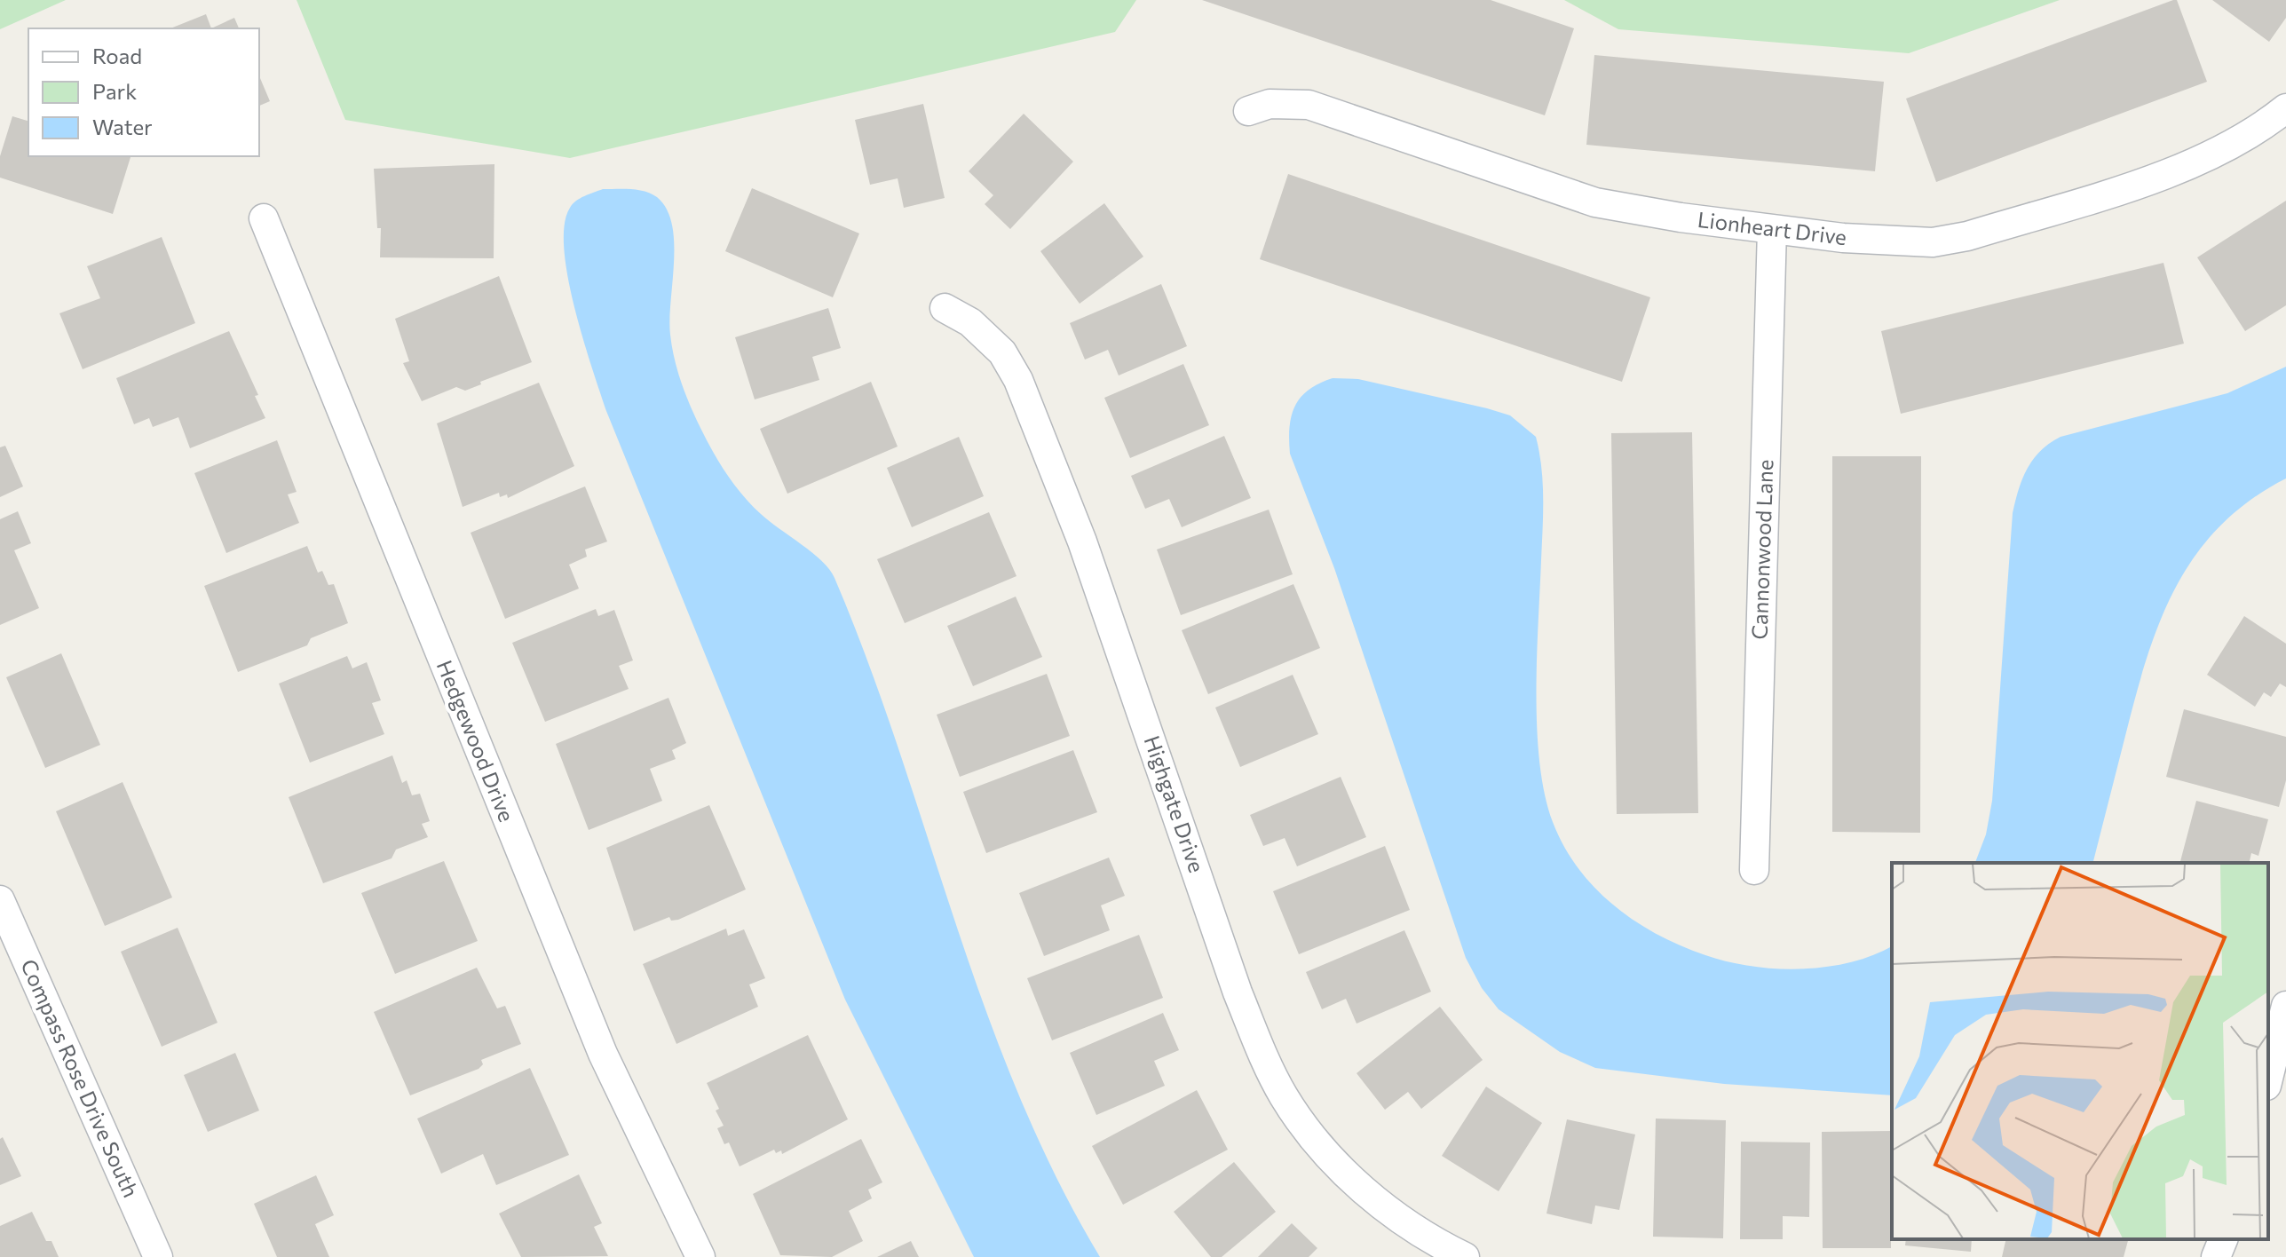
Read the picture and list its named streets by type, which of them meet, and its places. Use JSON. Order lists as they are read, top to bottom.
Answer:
{
  "streets": {
    "street": [
      "Lionheart Drive",
      "Cannonwood Lane",
      "Hedgewood Drive",
      "Highgate Drive",
      "Compass Rose Drive South"
    ]
  },
  "crossings": [
    ["Lionheart Drive", "Cannonwood Lane"]
  ],
  "legend": ["Road", "Park", "Water"]
}
